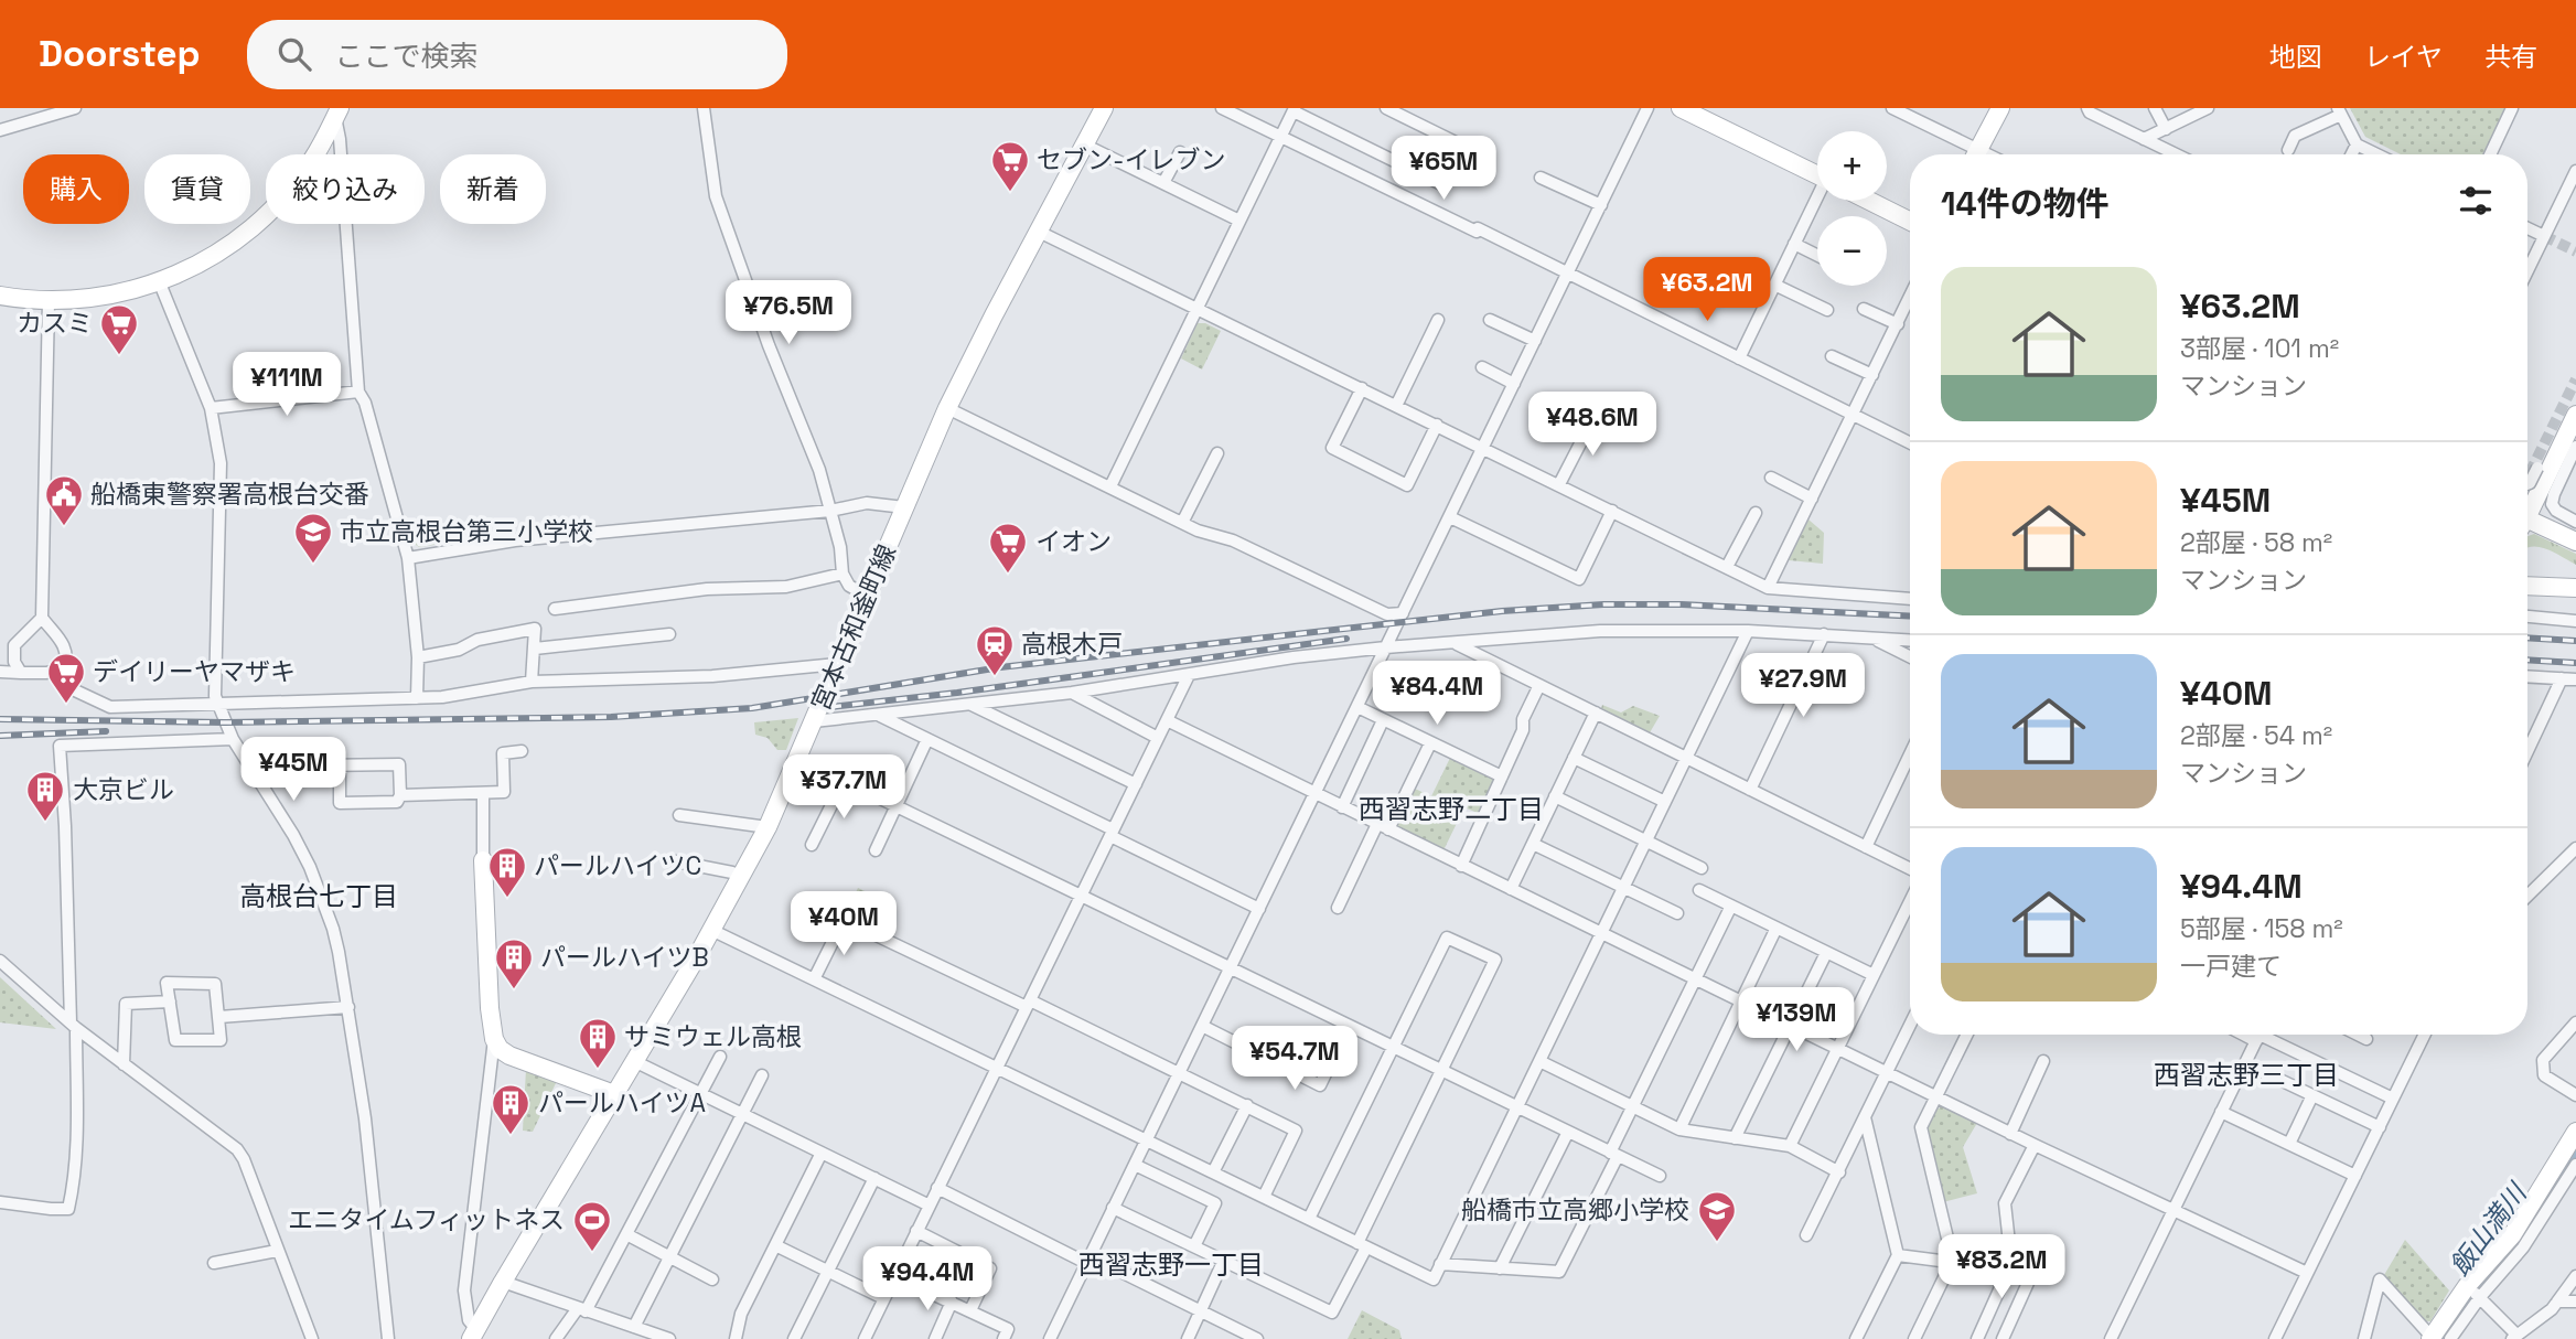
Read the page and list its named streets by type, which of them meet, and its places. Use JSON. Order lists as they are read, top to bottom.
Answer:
{
  "streets": {
    "street": ["宮本古和釜町線"]
  },
  "districts": [
    "西習志野二丁目",
    "高根台七丁目",
    "西習志野三丁目",
    "西習志野一丁目"
  ],
  "water": ["飯山満川"],
  "places": {
    "supermarket": [
      "セブン-イレブン",
      "カスミ",
      "イオン",
      "デイリーヤマザキ"
    ],
    "public building": ["船橋東警察署高根台交番"],
    "school or university": ["市立高根台第三小学校", "船橋市立高郷小学校"],
    "station": ["高根木戸"],
    "building": [
      "大京ビル",
      "パールハイツC",
      "パールハイツB",
      "サミウェル高根",
      "パールハイツA"
    ],
    "sports": ["エニタイムフィットネス"]
  },
  "page": {
    "header": "Doorstep",
    "search": "ここで検索",
    "nav": ["地図", "レイヤ", "共有"],
    "map_buttons": ["+", "−"],
    "price": [
      "¥65M",
      "¥63.2M",
      "¥76.5M",
      "¥111M",
      "¥48.6M",
      "¥27.9M",
      "¥84.4M",
      "¥45M",
      "¥37.7M",
      "¥40M",
      "¥139M",
      "¥54.7M",
      "¥83.2M",
      "¥94.4M"
    ],
    "chip": [
      "購入",
      "賃貸",
      "絞り込み",
      "新着"
    ],
    "heading": "14件の物件",
    "list": [
      {
        "name": "¥63.2M",
        "note": "3部屋 · 101 m² · マンション"
      },
      {
        "name": "¥45M",
        "note": "2部屋 · 58 m² · マンション"
      },
      {
        "name": "¥40M",
        "note": "2部屋 · 54 m² · マンション"
      },
      {
        "name": "¥94.4M",
        "note": "5部屋 · 158 m² · 一戸建て"
      }
    ]
  }
}
